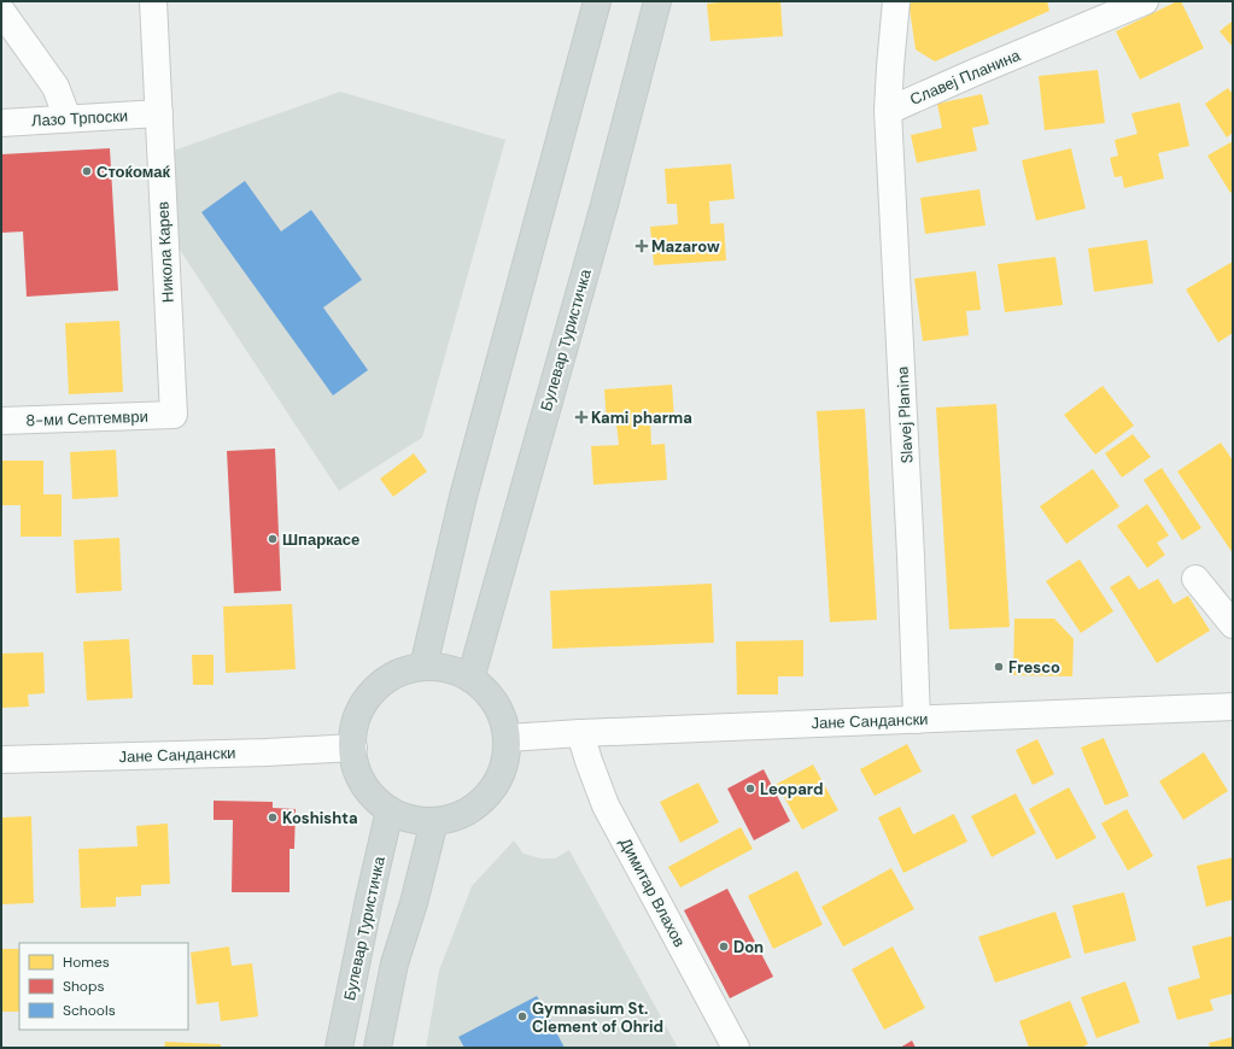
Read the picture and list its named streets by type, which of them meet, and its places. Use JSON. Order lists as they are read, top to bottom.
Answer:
{
  "streets": {
    "main road": ["Булевар Туристичка"],
    "street": [
      "Славеј Планина",
      "Лазо Трпоски",
      "Никола Карев",
      "Slavej Planina",
      "8-ми Септември",
      "Јане Сандански",
      "Димитар Влахов"
    ]
  },
  "crossings": [
    ["Славеј Планина", "Slavej Planina"],
    ["Лазо Трпоски", "Никола Карев"],
    ["Никола Карев", "8-ми Септември"],
    ["Булевар Туристичка", "Јане Сандански"],
    ["Slavej Planina", "Јане Сандански"],
    ["Јане Сандански", "Димитар Влахов"]
  ],
  "places": {
    "other": [
      "Стоќомаќ",
      "Шпаркасе",
      "Fresco",
      "Leopard",
      "Koshishta",
      "Don",
      "Gymnasium St. Clement of Ohrid"
    ],
    "health": ["Mazarow", "Kami pharma"]
  },
  "legend": ["Homes", "Shops", "Schools"]
}
